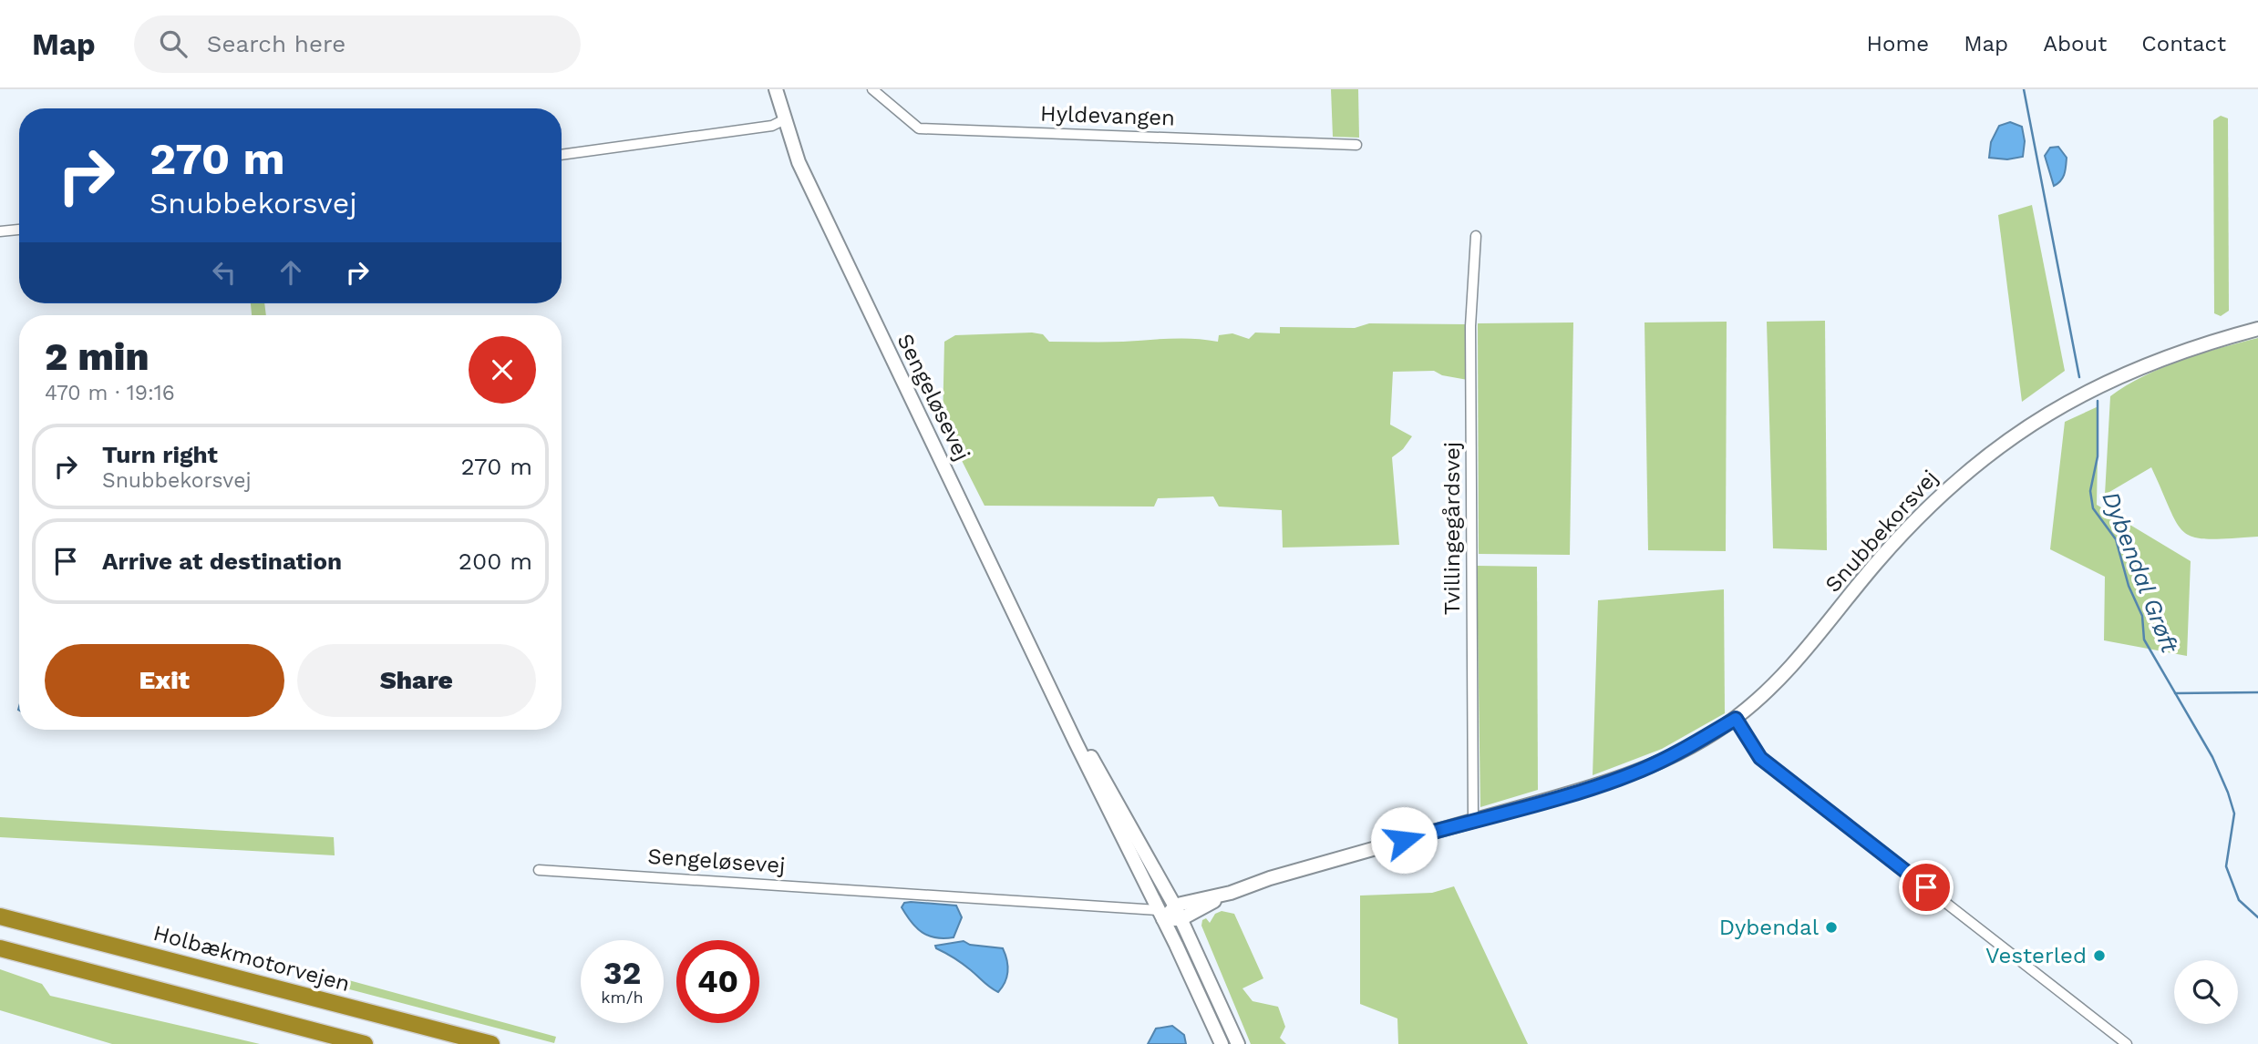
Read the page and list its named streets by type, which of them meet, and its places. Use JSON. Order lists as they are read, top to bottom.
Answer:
{
  "streets": {
    "highway": ["Holbækmotorvejen"],
    "street": [
      "Hyldevangen",
      "Sengeløsevej",
      "Tvillingegårdsvej",
      "Snubbekorsvej"
    ]
  },
  "crossings": [
    ["Sengeløsevej", "Snubbekorsvej"],
    ["Tvillingegårdsvej", "Snubbekorsvej"]
  ],
  "water": ["Dybendal Grøft"],
  "places": ["Dybendal", "Vesterled"],
  "page": {
    "header": "Map",
    "search": "Search here",
    "nav": [
      "Home",
      "Map",
      "About",
      "Contact"
    ],
    "turn": ["270 m", "Snubbekorsvej"],
    "heading": ["2 min", "470 m · 19:16"],
    "list": [
      {
        "name": "Turn right",
        "note": "Snubbekorsvej",
        "value": "270 m"
      },
      {
        "name": "Arrive at destination",
        "value": "200 m"
      }
    ],
    "buttons": ["Exit", "Share"],
    "speed": "32 km/h",
    "limit": "40"
  }
}
